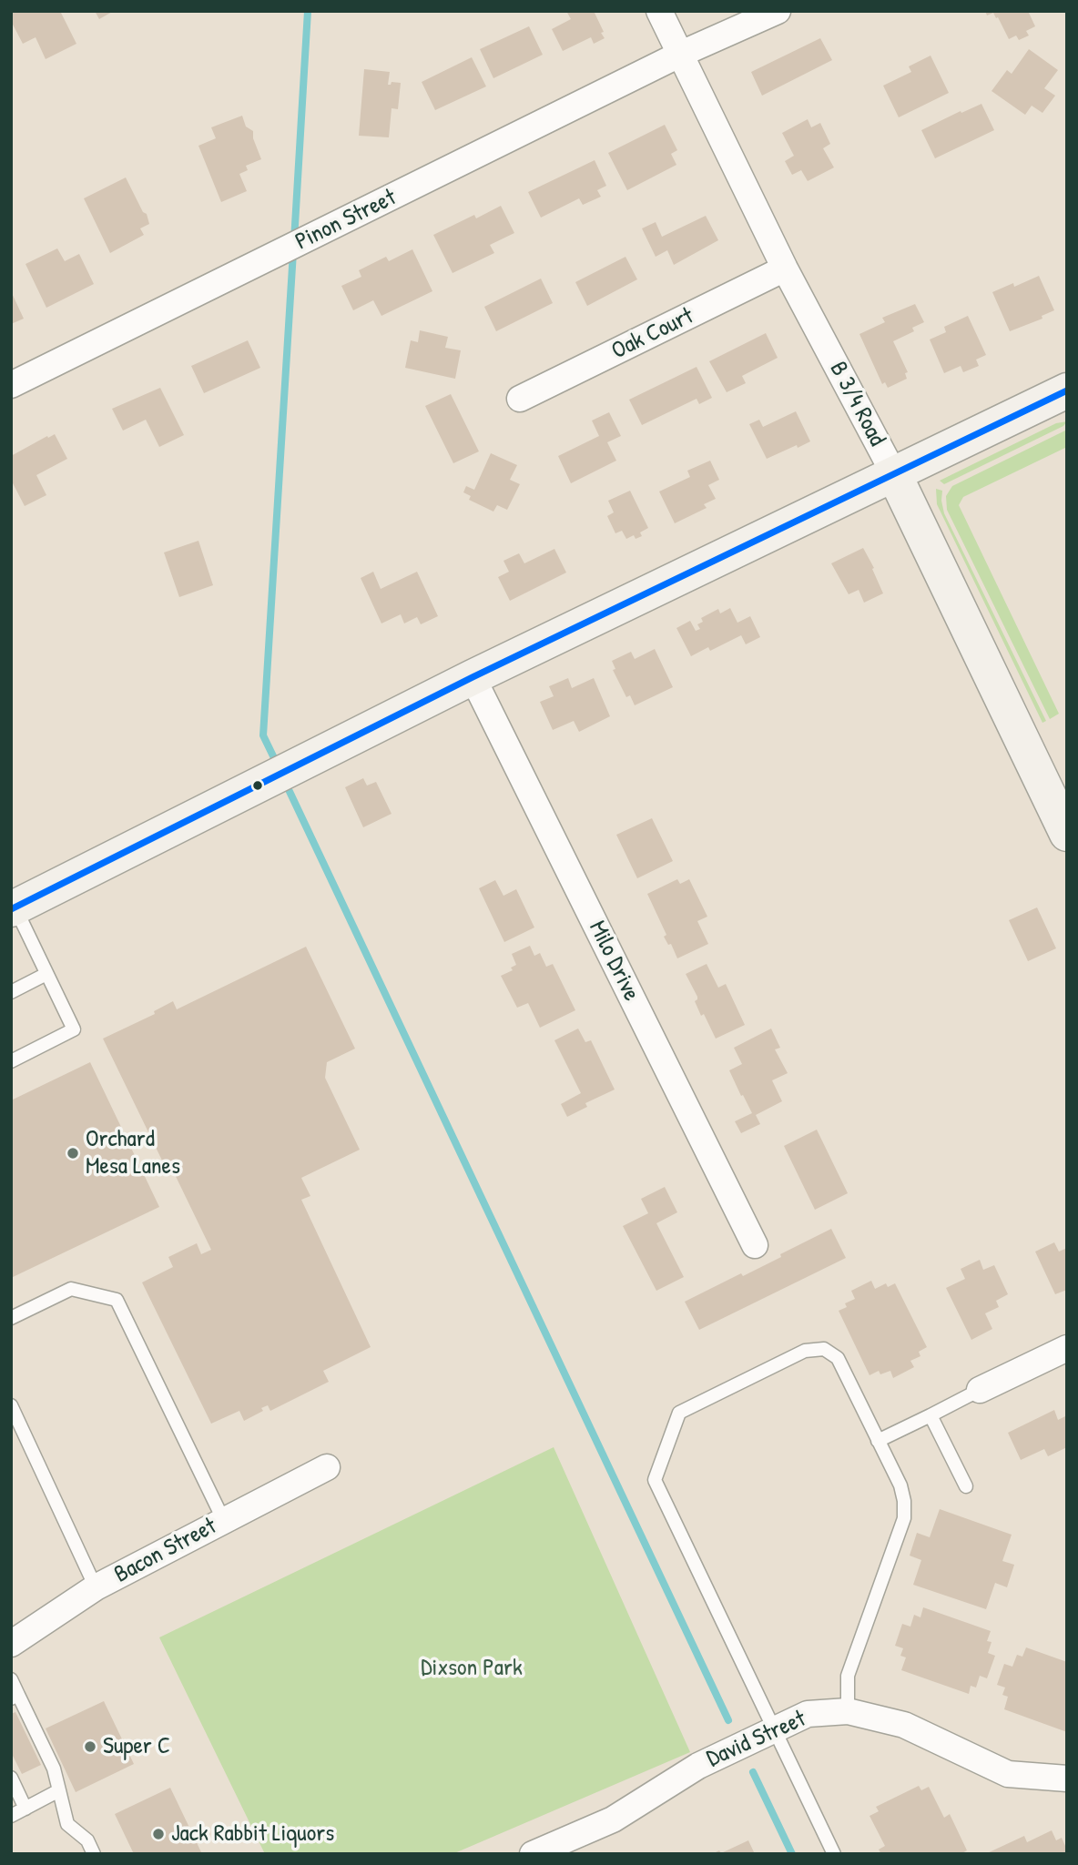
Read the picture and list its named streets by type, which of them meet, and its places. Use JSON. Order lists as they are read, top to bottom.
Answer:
{
  "streets": {
    "street": [
      "Pinon Street",
      "Oak Court",
      "B 3/4 Road",
      "Milo Drive",
      "Bacon Street",
      "David Street"
    ]
  },
  "crossings": [
    ["Pinon Street", "B 3/4 Road"],
    ["Oak Court", "B 3/4 Road"]
  ],
  "parks": ["Dixson Park"],
  "places": ["Orchard Mesa Lanes", "Super C", "Jack Rabbit Liquors"]
}
